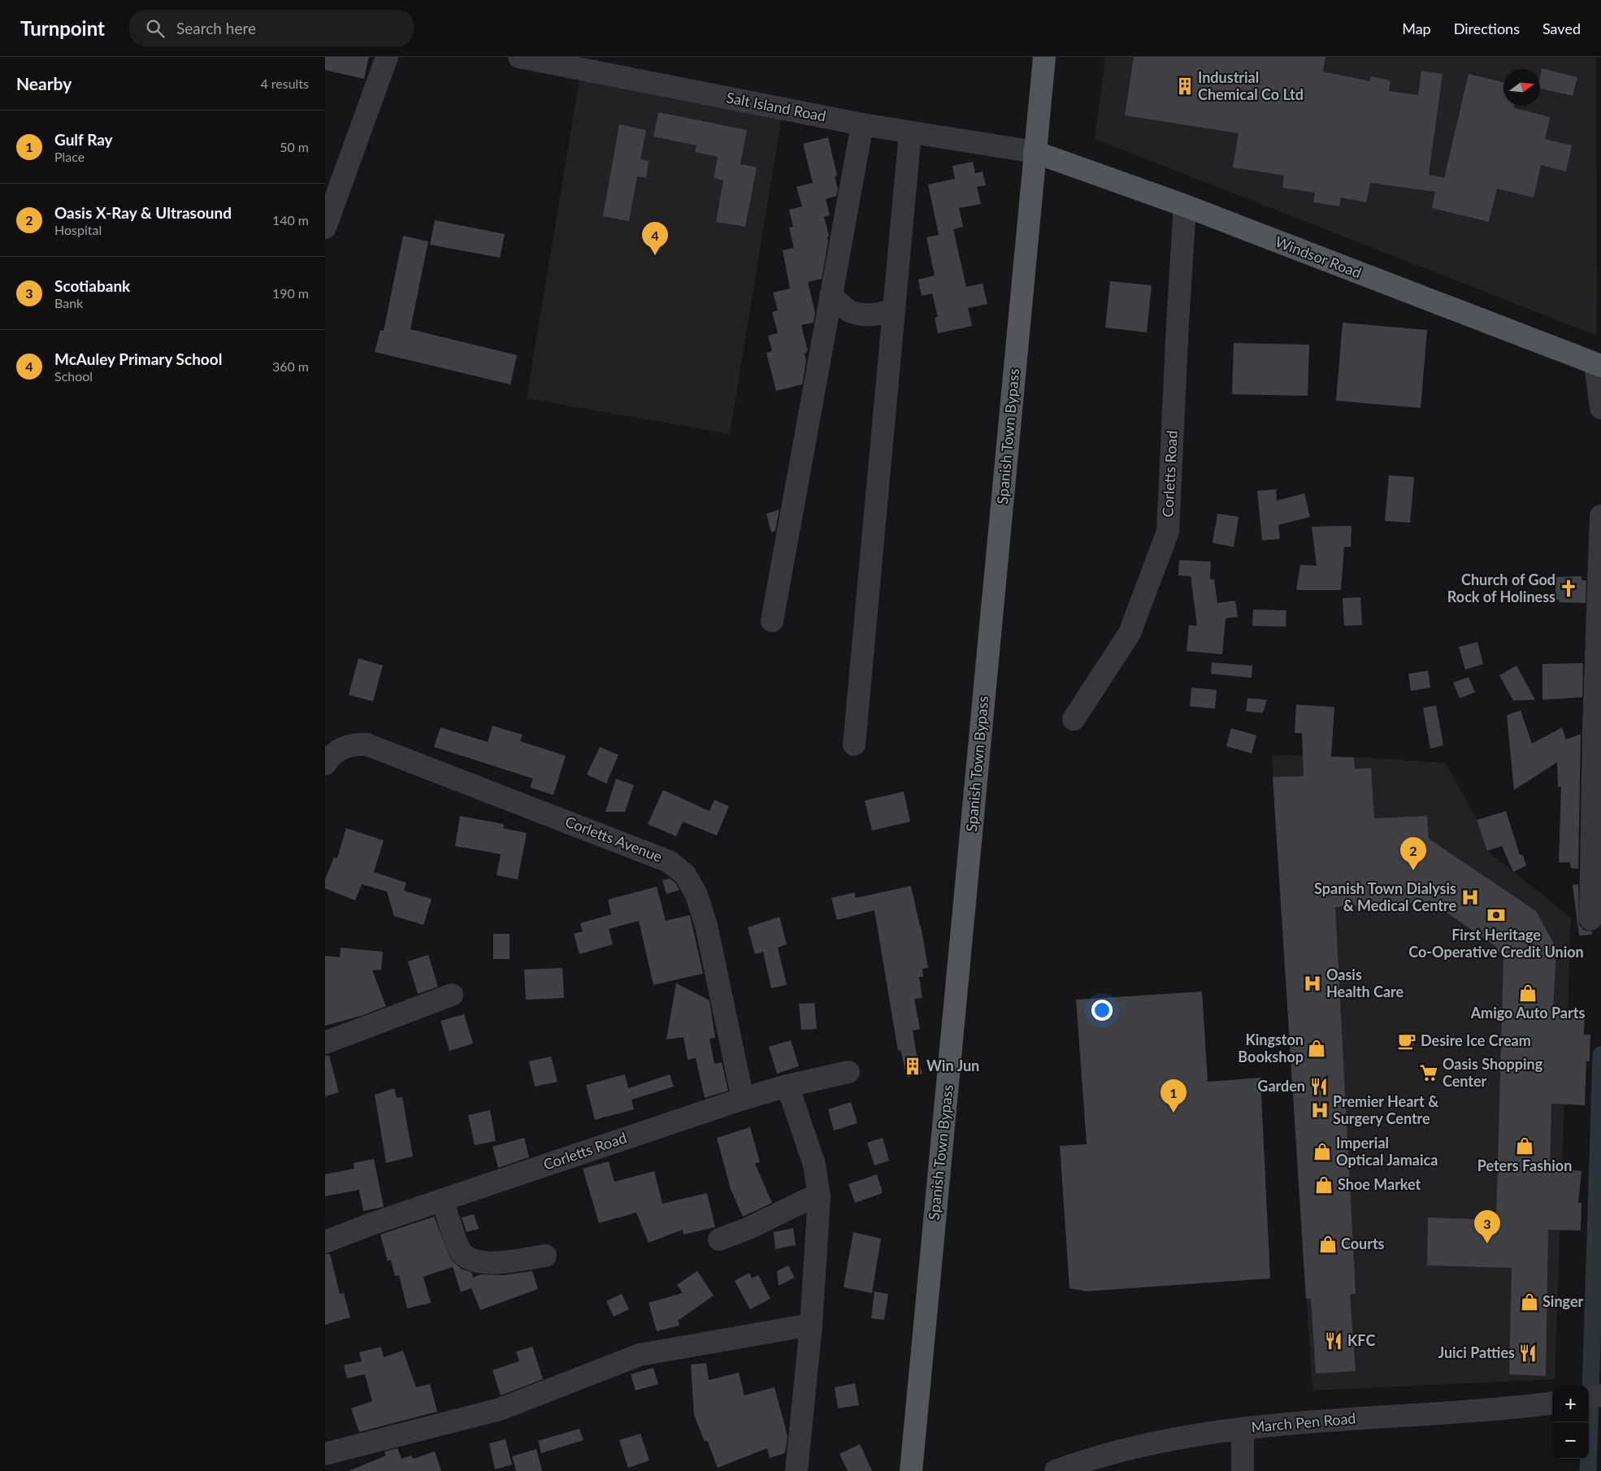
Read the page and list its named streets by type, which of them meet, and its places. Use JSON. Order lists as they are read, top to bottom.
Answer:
{
  "streets": {
    "main road": ["Windsor Road", "Spanish Town Bypass"],
    "street": [
      "Salt Island Road",
      "Corletts Road",
      "Corletts Avenue",
      "March Pen Road"
    ]
  },
  "crossings": [
    ["Salt Island Road", "Windsor Road"],
    ["Salt Island Road", "Spanish Town Bypass"],
    ["Windsor Road", "Spanish Town Bypass"],
    ["Windsor Road", "Corletts Road"],
    ["Corletts Road", "Corletts Avenue"]
  ],
  "places": {
    "building": ["Industrial Chemical Co Ltd", "Win Jun"],
    "church": ["Church of God Rock of Holiness"],
    "hospital": ["Spanish Town Dialysis & Medical Centre", "Oasis Health Care", "Premier Heart & Surgery Centre"],
    "bank": ["First Heritage Co-Operative Credit Union"],
    "shop": [
      "Amigo Auto Parts",
      "Kingston Bookshop",
      "Peters Fashion",
      "Imperial Optical Jamaica",
      "Shoe Market",
      "Courts",
      "Singer"
    ],
    "cafe": ["Desire Ice Cream"],
    "supermarket": ["Oasis Shopping Center"],
    "restaurant": ["Garden", "KFC", "Juici Patties"]
  },
  "north": "right",
  "page": {
    "header": "Turnpoint",
    "search": "Search here",
    "nav": ["Map", "Directions", "Saved"],
    "heading": ["Nearby", "4 results"],
    "list": [
      {
        "mark": "1",
        "name": "Gulf Ray",
        "note": "Place",
        "value": "50 m"
      },
      {
        "mark": "2",
        "name": "Oasis X-Ray & Ultrasound",
        "note": "Hospital",
        "value": "140 m"
      },
      {
        "mark": "3",
        "name": "Scotiabank",
        "note": "Bank",
        "value": "190 m"
      },
      {
        "mark": "4",
        "name": "McAuley Primary School",
        "note": "School",
        "value": "360 m"
      }
    ],
    "pins": [
      "4",
      "2",
      "1",
      "3"
    ],
    "map_buttons": ["+", "−"]
  }
}
